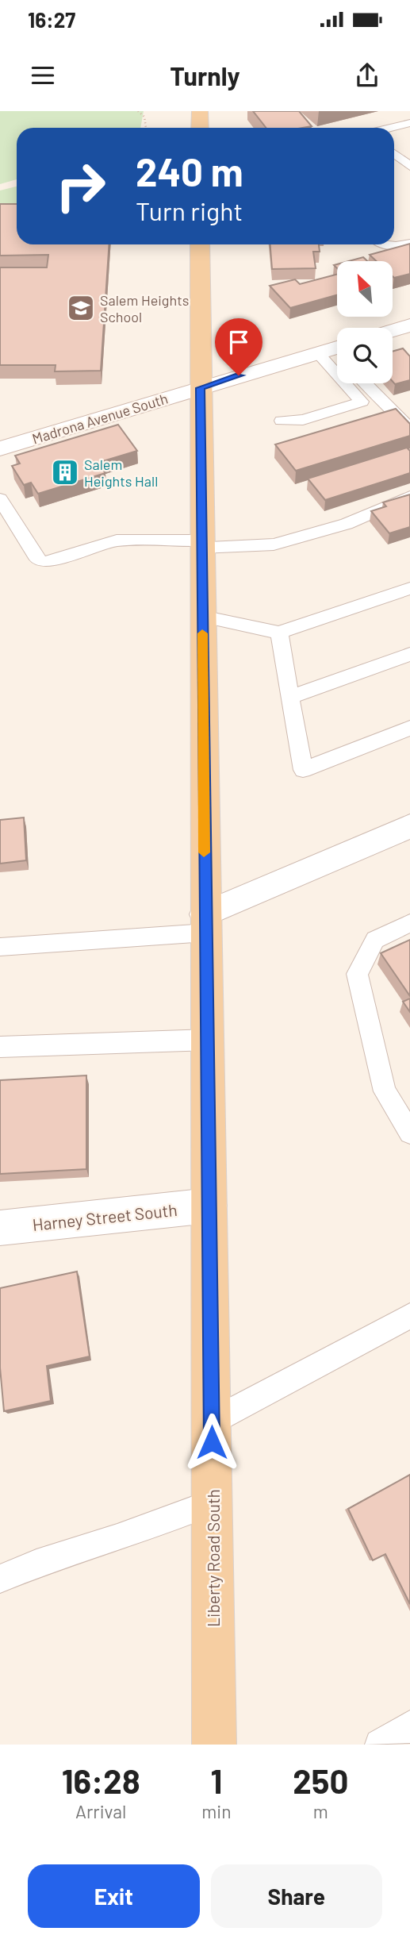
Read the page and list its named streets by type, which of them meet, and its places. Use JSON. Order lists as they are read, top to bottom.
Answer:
{
  "streets": {
    "main road": ["Madrona Avenue South", "Harney Street South", "Liberty Road South"]
  },
  "crossings": [
    ["Madrona Avenue South", "Liberty Road South"],
    ["Harney Street South", "Liberty Road South"]
  ],
  "places": {
    "school or university": ["Salem Heights School"],
    "building": ["Salem Heights Hall"]
  },
  "north": "top left",
  "page": {
    "status": "16:27",
    "header": "Turnly",
    "turn": ["240 m", "Turn right"],
    "eta": [
      "16:28",
      "Arrival",
      "1",
      "min",
      "250",
      "m"
    ],
    "buttons": ["Exit", "Share"]
  }
}
